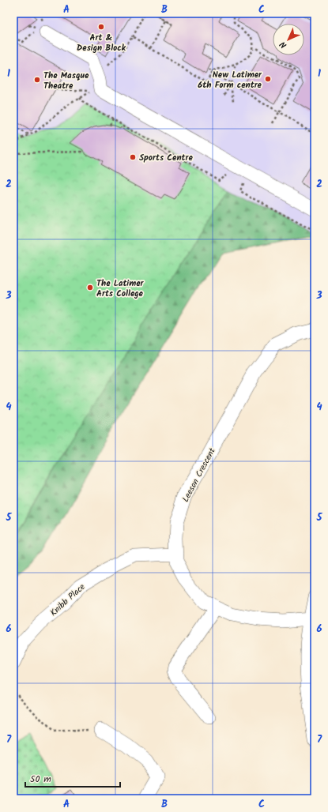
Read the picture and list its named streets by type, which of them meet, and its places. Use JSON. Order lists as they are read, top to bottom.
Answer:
{
  "streets": {
    "street": ["Leeson Crescent", "Knibb Place"]
  },
  "crossings": [
    ["Leeson Crescent", "Knibb Place"]
  ],
  "places": [
    "Art & Design Block",
    "New Latimer 6th Form centre",
    "The Masque Theatre",
    "Sports Centre",
    "The Latimer Arts College"
  ],
  "scale_bar": "50 m",
  "north": "bottom left",
  "grid": {
    "columns": ["A", "B", "C"],
    "rows": [
      "1",
      "2",
      "3",
      "4",
      "5",
      "6",
      "7"
    ]
  }
}
